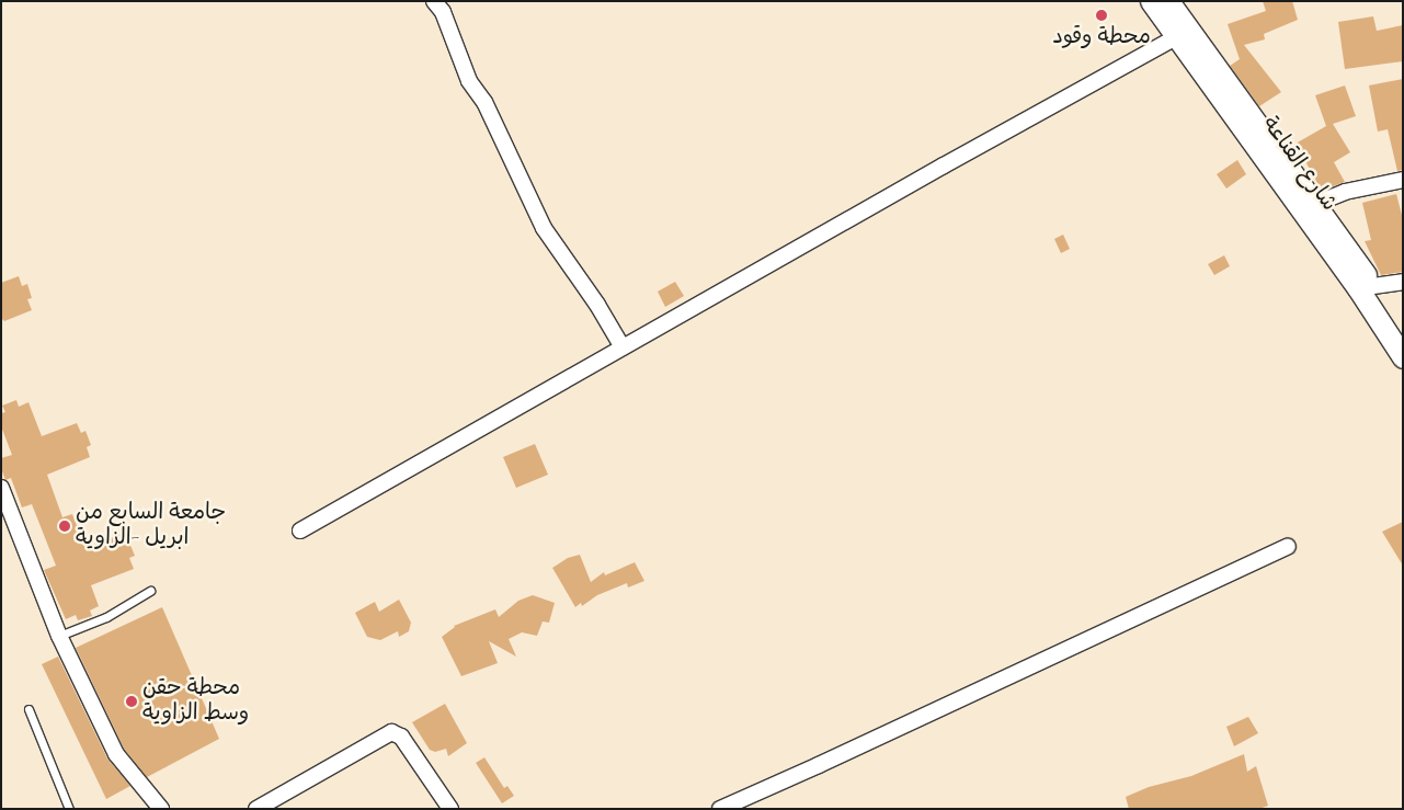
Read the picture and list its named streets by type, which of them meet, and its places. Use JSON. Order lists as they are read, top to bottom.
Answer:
{
  "streets": {
    "street": ["شارع القناعة"]
  },
  "places": ["محطة وقود", "جامعة السابع من ابريل -الزاوية", "محطة حقن وسط الزاوية"]
}
